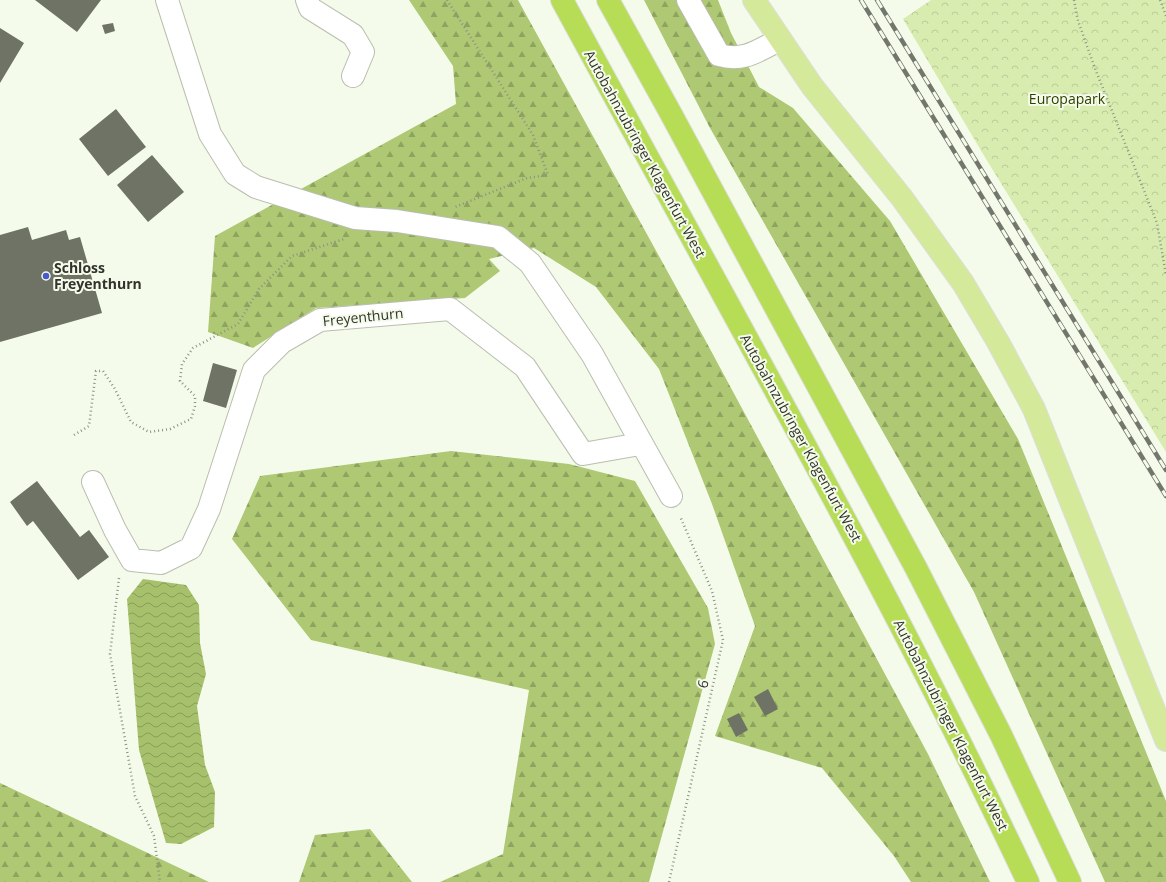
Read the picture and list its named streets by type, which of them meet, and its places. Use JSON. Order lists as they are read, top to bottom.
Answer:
{
  "streets": {
    "highway": ["Autobahnzubringer Klagenfurt West"],
    "street": ["Freyenthurn"],
    "path": ["6"]
  },
  "parks": ["Europapark"],
  "places": ["Schloss Freyenthurn"]
}
